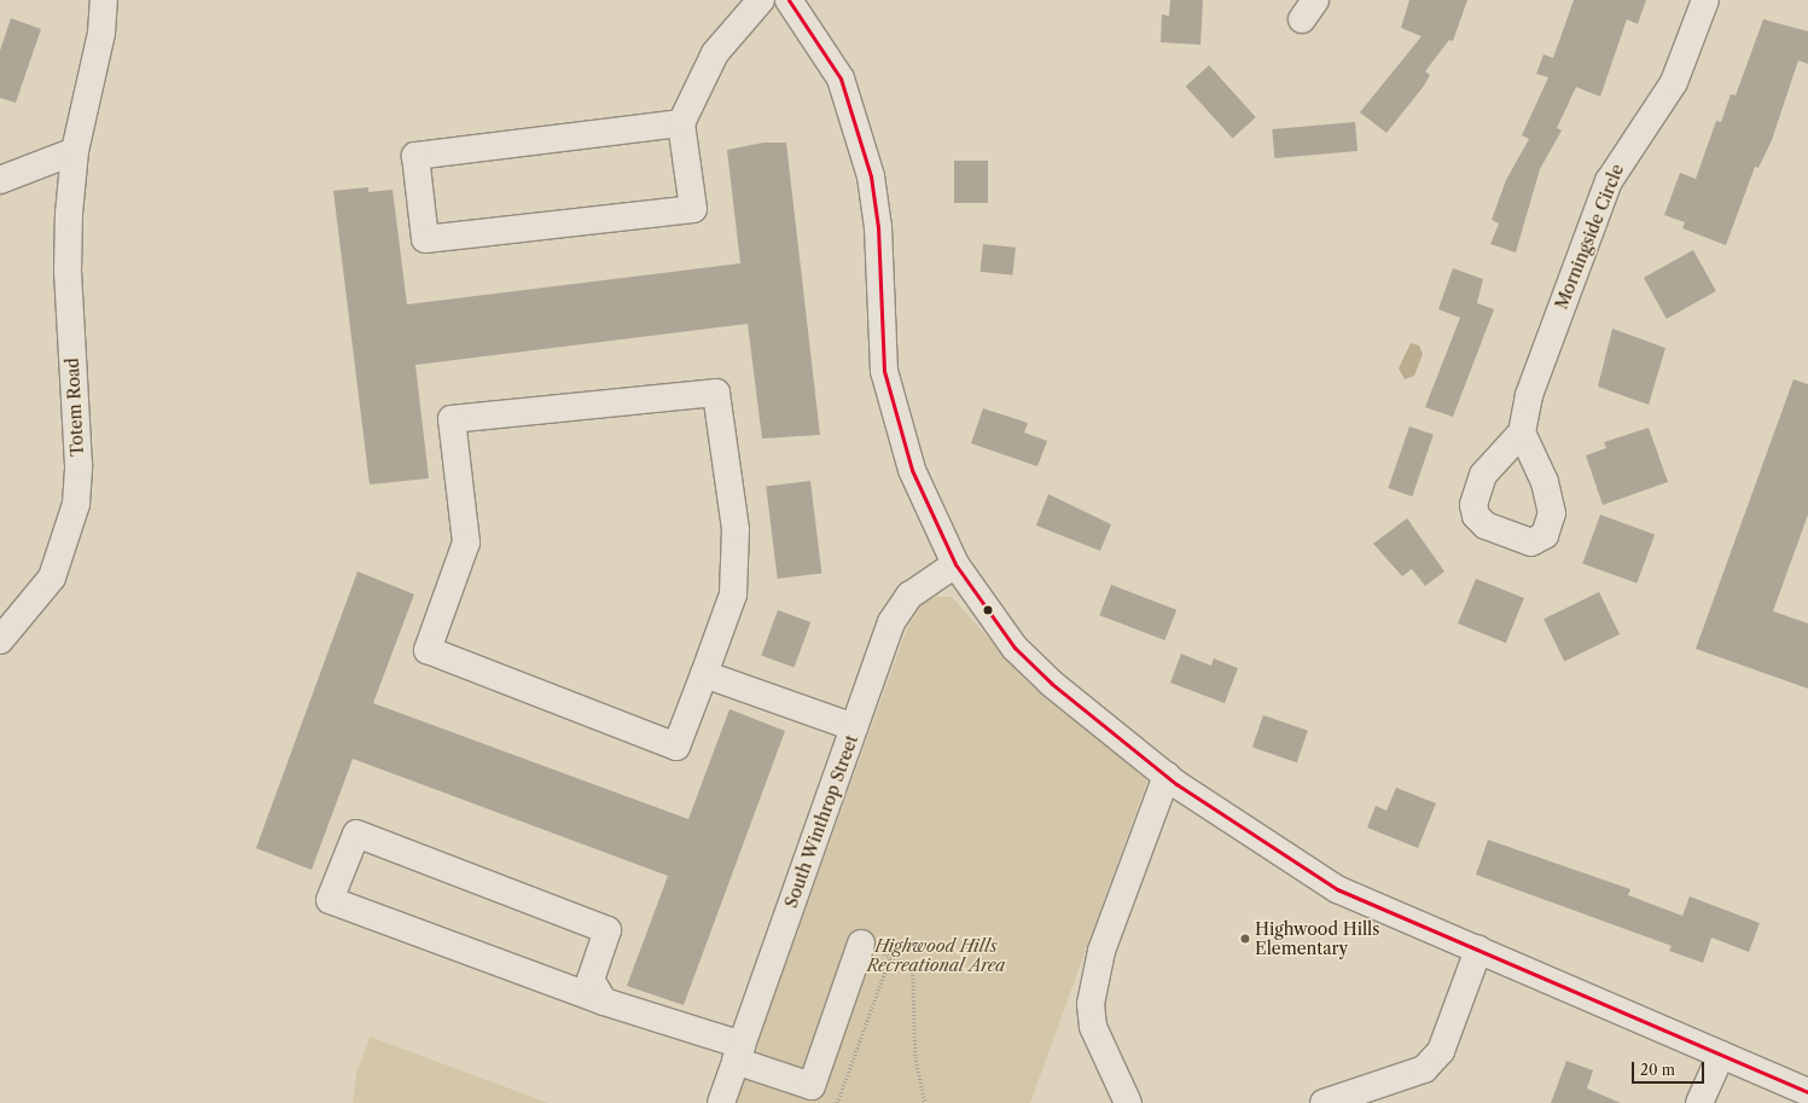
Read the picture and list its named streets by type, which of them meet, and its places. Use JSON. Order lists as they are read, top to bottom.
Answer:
{
  "streets": {
    "street": ["Morningside Circle", "Totem Road", "South Winthrop Street"]
  },
  "parks": ["Highwood Hills Recreational Area"],
  "places": ["Highwood Hills Elementary"],
  "scale_bar": "20 m"
}
